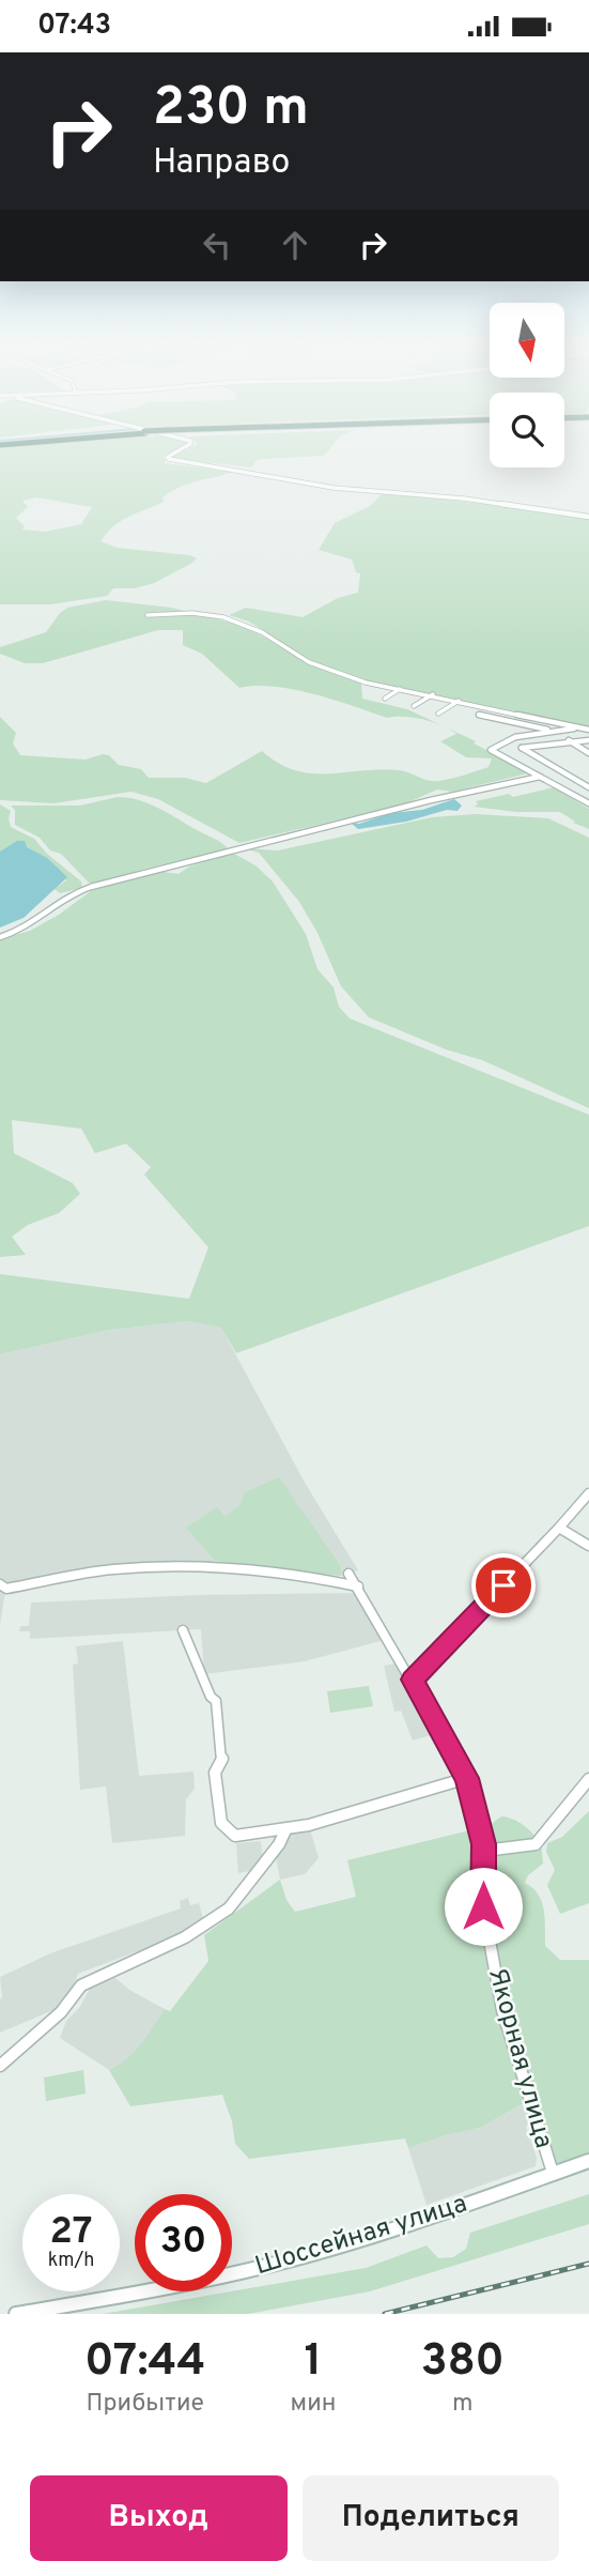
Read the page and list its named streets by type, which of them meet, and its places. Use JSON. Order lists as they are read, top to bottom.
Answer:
{
  "streets": {
    "street": ["Якорная улица", "Шоссейная улица"]
  },
  "crossings": [
    ["Якорная улица", "Шоссейная улица"]
  ],
  "north": "bottom",
  "page": {
    "status": "07:43",
    "turn": ["230 m", "Направо"],
    "speed": "27 km/h",
    "limit": "30",
    "eta": [
      "07:44",
      "Прибытие",
      "1",
      "мин",
      "380",
      "m"
    ],
    "buttons": ["Выход", "Поделиться"]
  }
}
